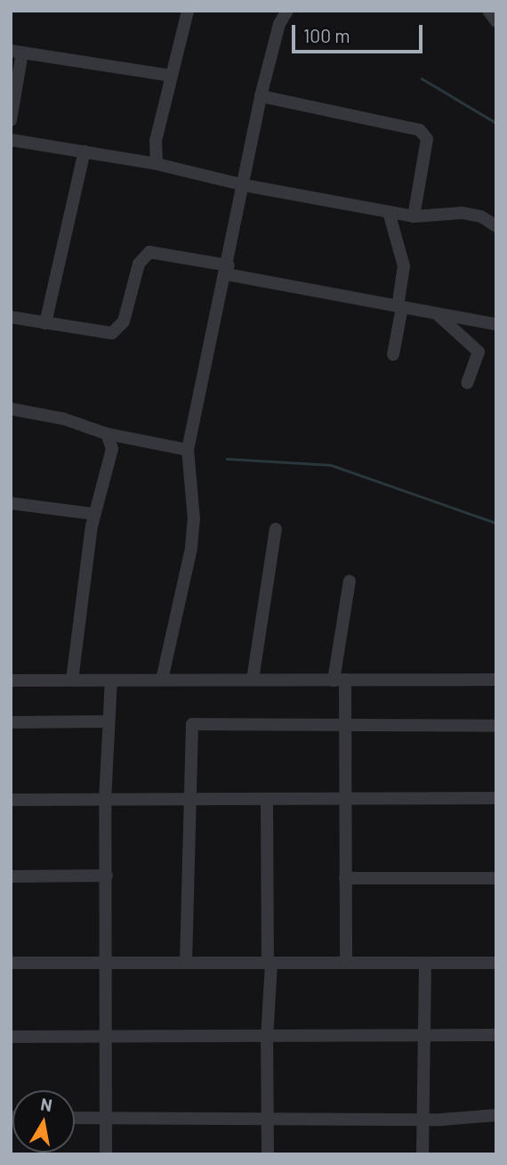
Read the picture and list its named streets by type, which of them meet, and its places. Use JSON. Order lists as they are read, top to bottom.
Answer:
{
  "scale_bar": "100 m",
  "north": "top"
}
